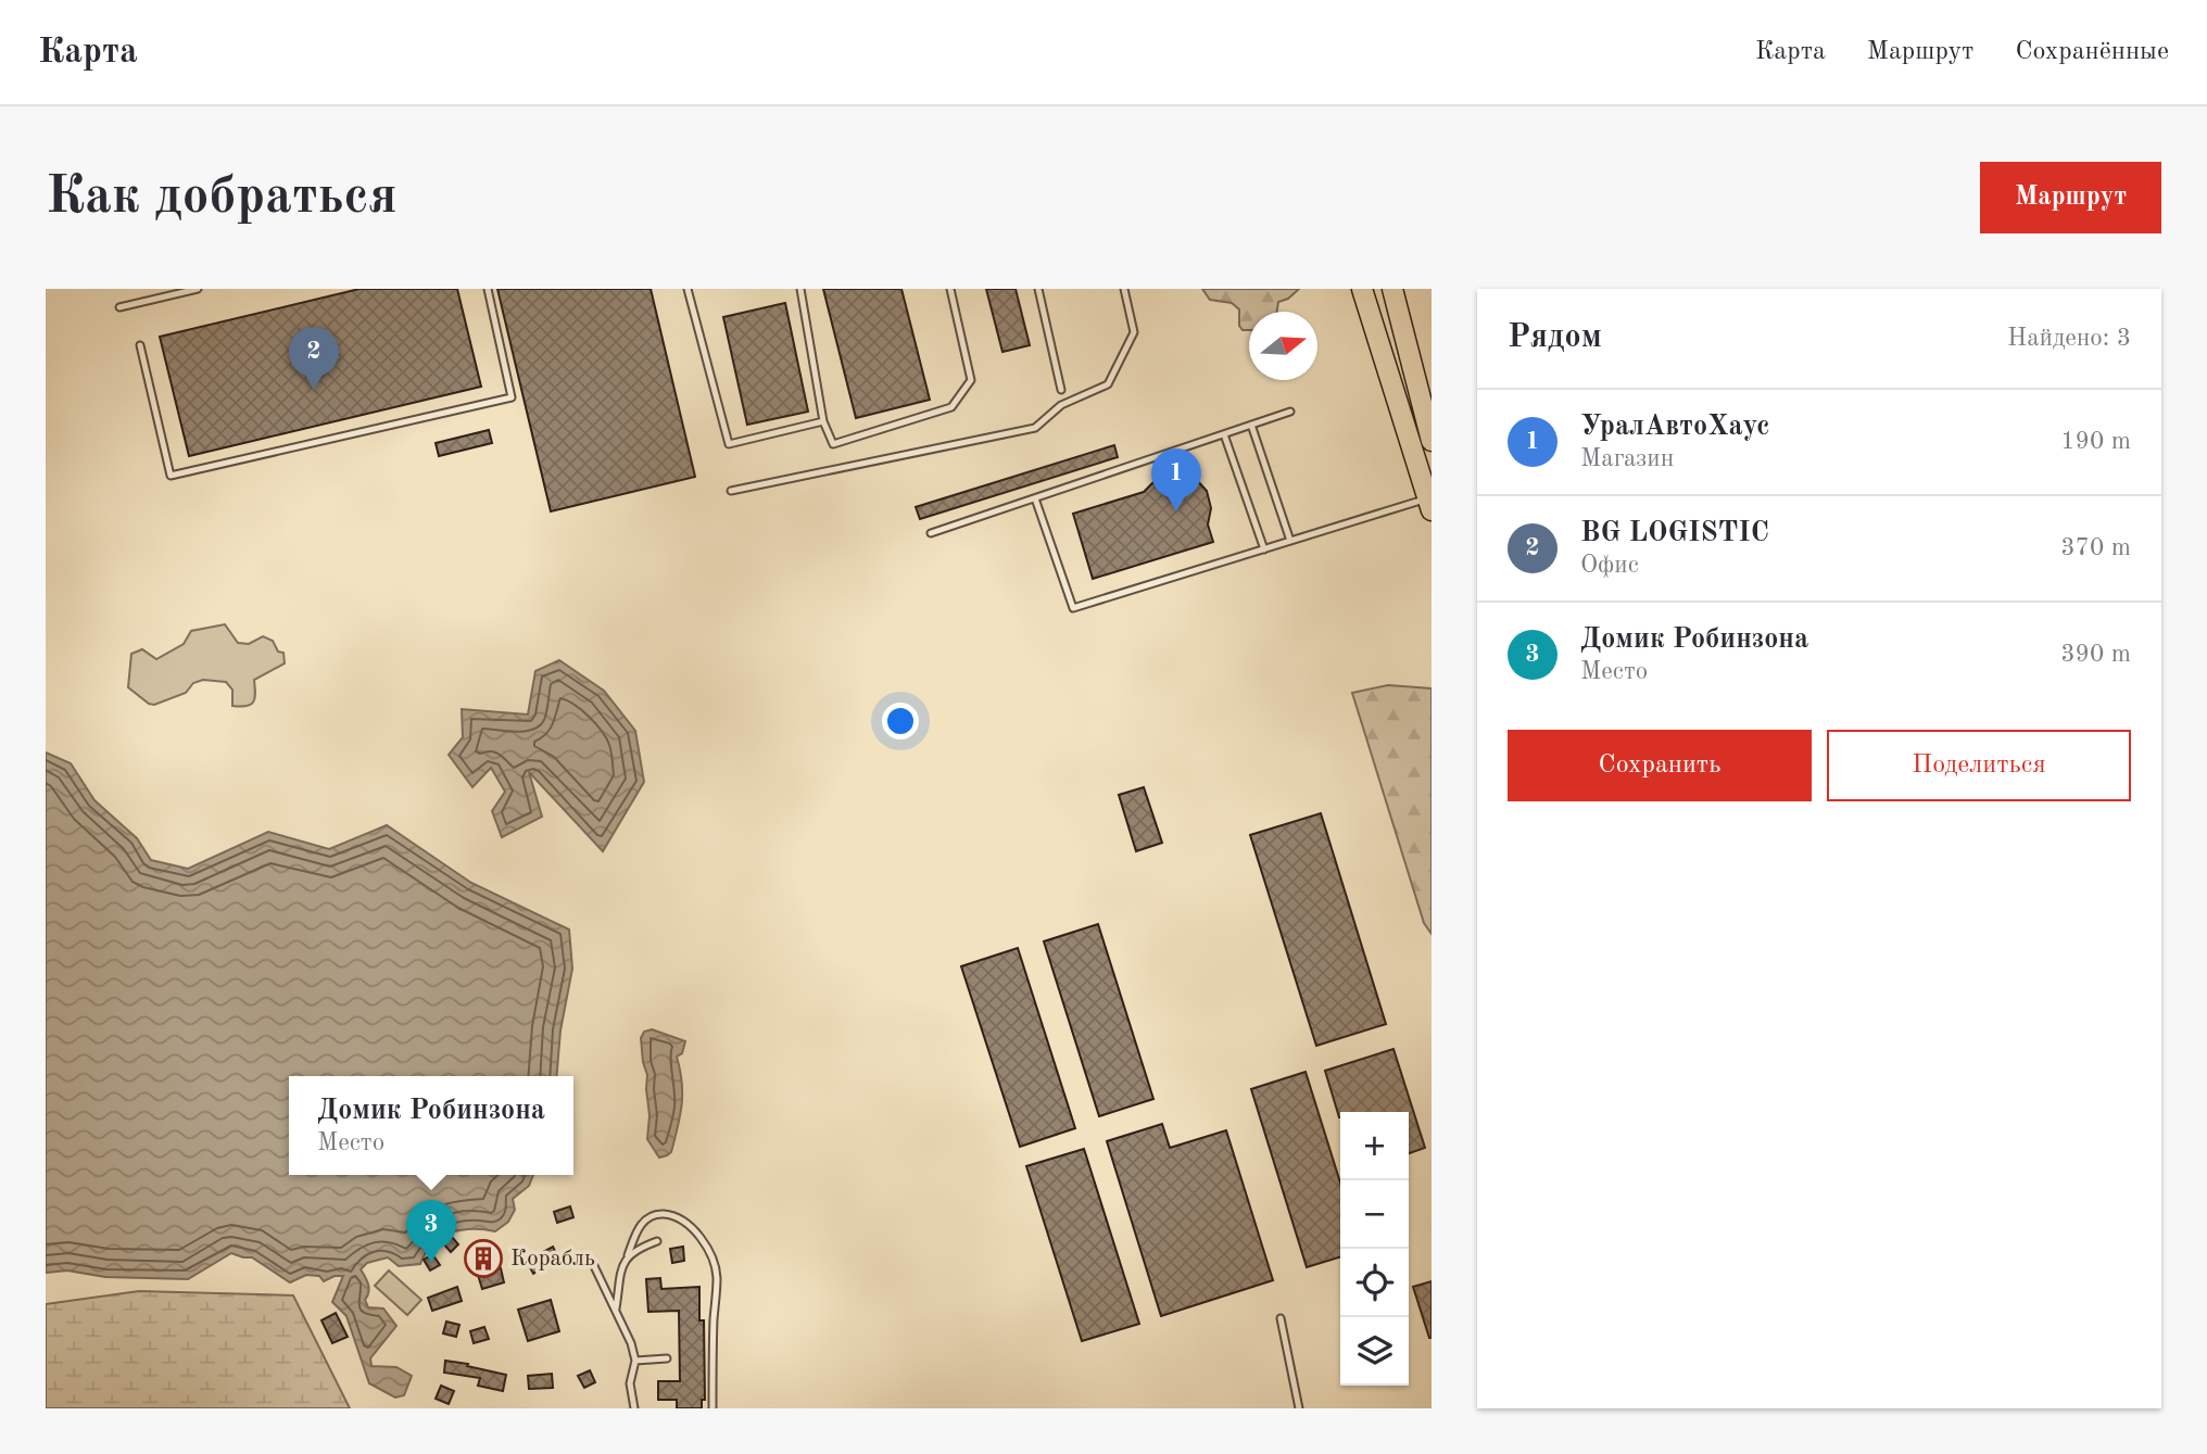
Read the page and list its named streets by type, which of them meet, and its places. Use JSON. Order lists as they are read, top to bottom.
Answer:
{
  "places": {
    "building": ["Корабль"]
  },
  "north": "right",
  "page": {
    "header": "Карта",
    "nav": ["Карта", "Маршрут", "Сохранённые"],
    "buttons": [
      "Маршрут",
      ["Сохранить", "Поделиться"]
    ],
    "title": "Как добраться",
    "heading": ["Рядом", "Найдено: 3"],
    "pins": ["2", "1", "3"],
    "list": [
      {
        "mark": "1",
        "name": "УралАвтоХаус",
        "note": "Магазин",
        "value": "190 m"
      },
      {
        "mark": "2",
        "name": "BG LOGISTIC",
        "note": "Офис",
        "value": "370 m"
      },
      {
        "mark": "3",
        "name": "Домик Робинзона",
        "note": "Место",
        "value": "390 m"
      }
    ],
    "popup": ["Домик Робинзона", "Место"],
    "map_buttons": ["+", "−"]
  }
}
